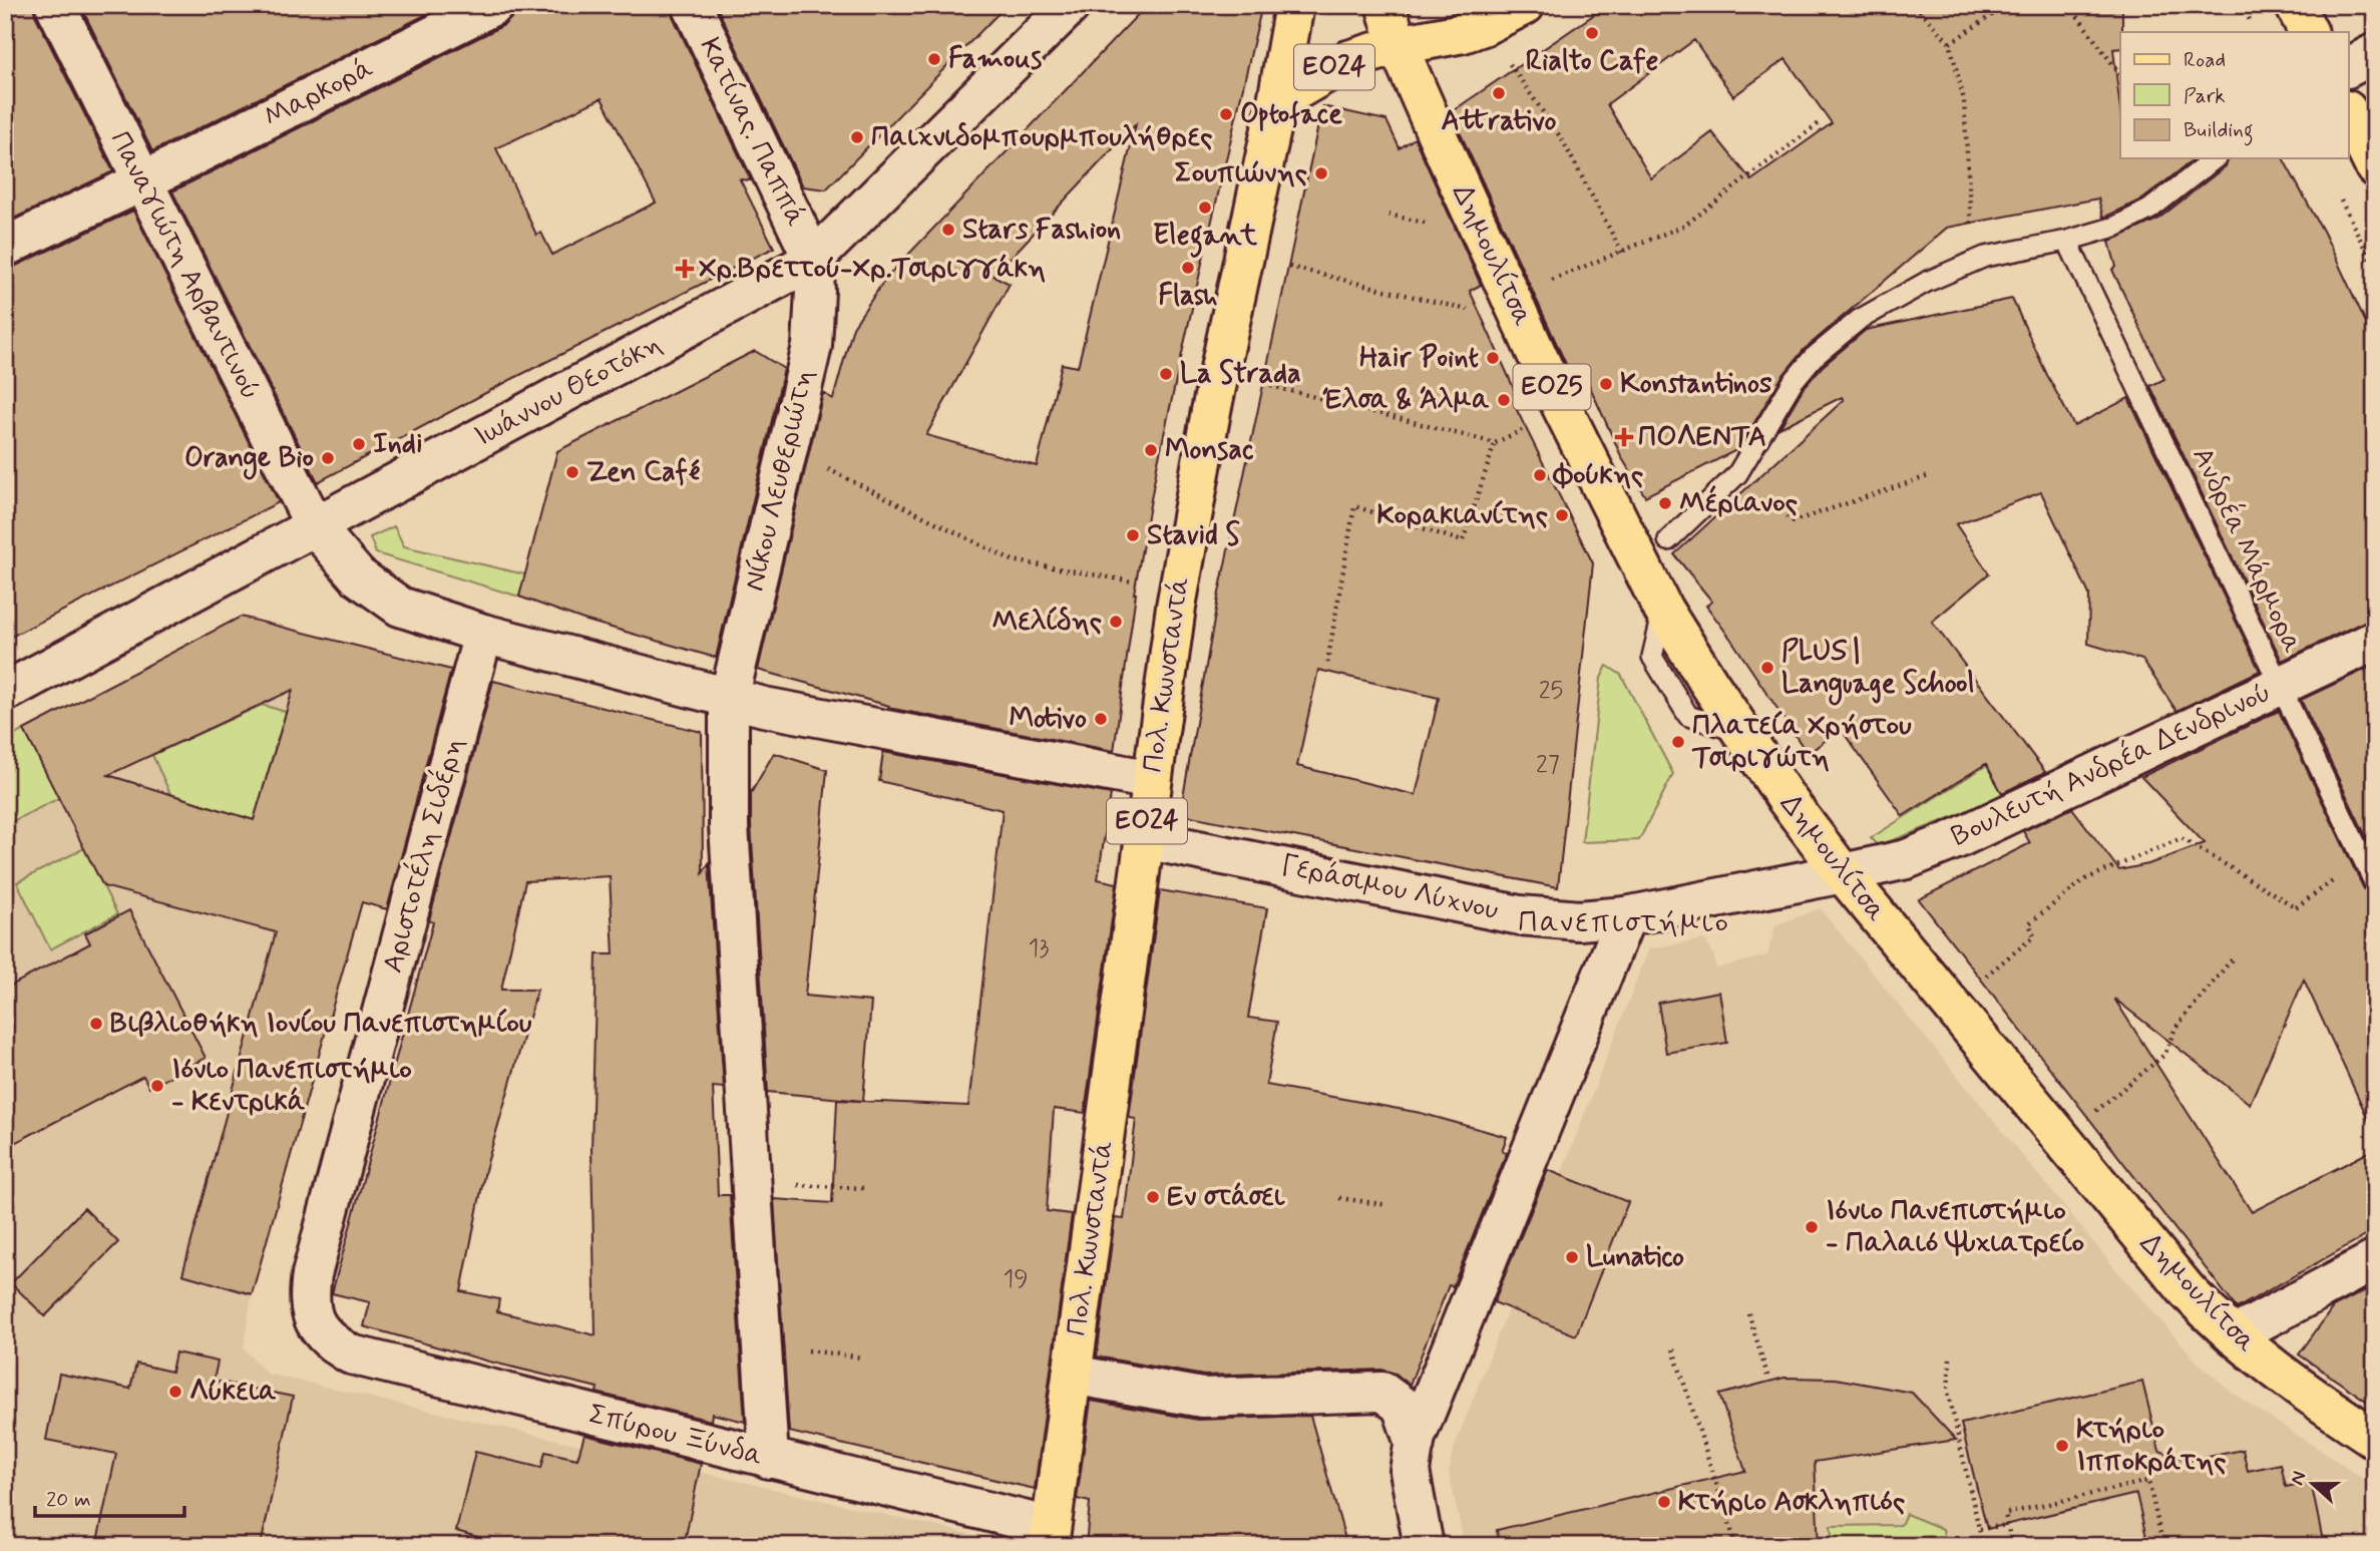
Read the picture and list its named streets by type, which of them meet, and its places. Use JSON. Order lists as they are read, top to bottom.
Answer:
{
  "streets": {
    "main road": [
      "ΕΟ24",
      "Δημουλίτσα",
      "ΕΟ25",
      "Πολ. Κωνσταντά"
    ],
    "street": [
      "Μαρκορά",
      "Κατίνας. Παππά",
      "Παναγιώτη Αρβαντινού",
      "Ιωάννου Θεοτόκη",
      "Νίκου Λευθεριώτη",
      "Βουλευτή Ανδρέα Δενδρινού",
      "Αριστοτέλη Σιδέρη",
      "Γεράσιμου Λύχνου",
      "Σπύρου Ξύνδα"
    ],
    "lane": ["Ανδρέα Μάρμορα"]
  },
  "crossings": [
    ["ΕΟ24", "Δημουλίτσα"],
    ["ΕΟ24", "ΕΟ25"],
    ["ΕΟ24", "Πολ. Κωνσταντά"],
    ["Μαρκορά", "Παναγιώτη Αρβαντινού"],
    ["Κατίνας. Παππά", "Ιωάννου Θεοτόκη"],
    ["Κατίνας. Παππά", "Νίκου Λευθεριώτη"],
    ["Δημουλίτσα", "ΕΟ25"],
    ["Δημουλίτσα", "Βουλευτή Ανδρέα Δενδρινού"],
    ["Δημουλίτσα", "Γεράσιμου Λύχνου"],
    ["Παναγιώτη Αρβαντινού", "Ιωάννου Θεοτόκη"],
    ["Παναγιώτη Αρβαντινού", "Νίκου Λευθεριώτη"],
    ["Παναγιώτη Αρβαντινού", "Πολ. Κωνσταντά"],
    ["Παναγιώτη Αρβαντινού", "Αριστοτέλη Σιδέρη"],
    ["Ιωάννου Θεοτόκη", "Νίκου Λευθεριώτη"],
    ["Νίκου Λευθεριώτη", "Σπύρου Ξύνδα"],
    ["Ανδρέα Μάρμορα", "Βουλευτή Ανδρέα Δενδρινού"],
    ["Πολ. Κωνσταντά", "Γεράσιμου Λύχνου"],
    ["Πολ. Κωνσταντά", "Σπύρου Ξύνδα"],
    ["Βουλευτή Ανδρέα Δενδρινού", "Γεράσιμου Λύχνου"],
    ["Αριστοτέλη Σιδέρη", "Σπύρου Ξύνδα"]
  ],
  "districts": ["Πανεπιστήμιο"],
  "places": {
    "other": [
      "Rialto Cafe",
      "Famous",
      "Attrativo",
      "Optoface",
      "Παιχνιδομπουρμπουλήθρες",
      "Σουπιώνης",
      "Elegant",
      "Stars Fashion",
      "Flash",
      "Hair Point",
      "La Strada",
      "Konstantinos",
      "Έλσα & Άλμα",
      "Indi",
      "Monsac",
      "Orange Bio",
      "Zen Café",
      "Φούκης",
      "Μέριανος",
      "Κορακιανίτης",
      "Stavid S",
      "Μελίδης",
      "PLUS | Language School",
      "Motivo",
      "Πλατεία Χρήστου Τσιριγώτη",
      "Βιβλιοθήκη Ιονίου Πανεπιστημίου",
      "Ιόνιο Πανεπιστήμιο - Κεντρικά",
      "Εν στάσει",
      "Ιόνιο Πανεπιστήμιο - Παλαιό Ψυχιατρείο",
      "Lunatico",
      "Λύκεια",
      "Κτήριο Ιπποκράτης",
      "Κτήριο Ασκληπιός"
    ],
    "health": ["Χρ.Βρεττού-Χρ.Τσιριγγάκη", "ΠΟΛΕΝΤΑ"]
  },
  "house_numbers": [
    "25",
    "27",
    "13",
    "19"
  ],
  "legend": ["Road", "Park", "Building"],
  "scale_bar": "20 m",
  "north": "left"
}
